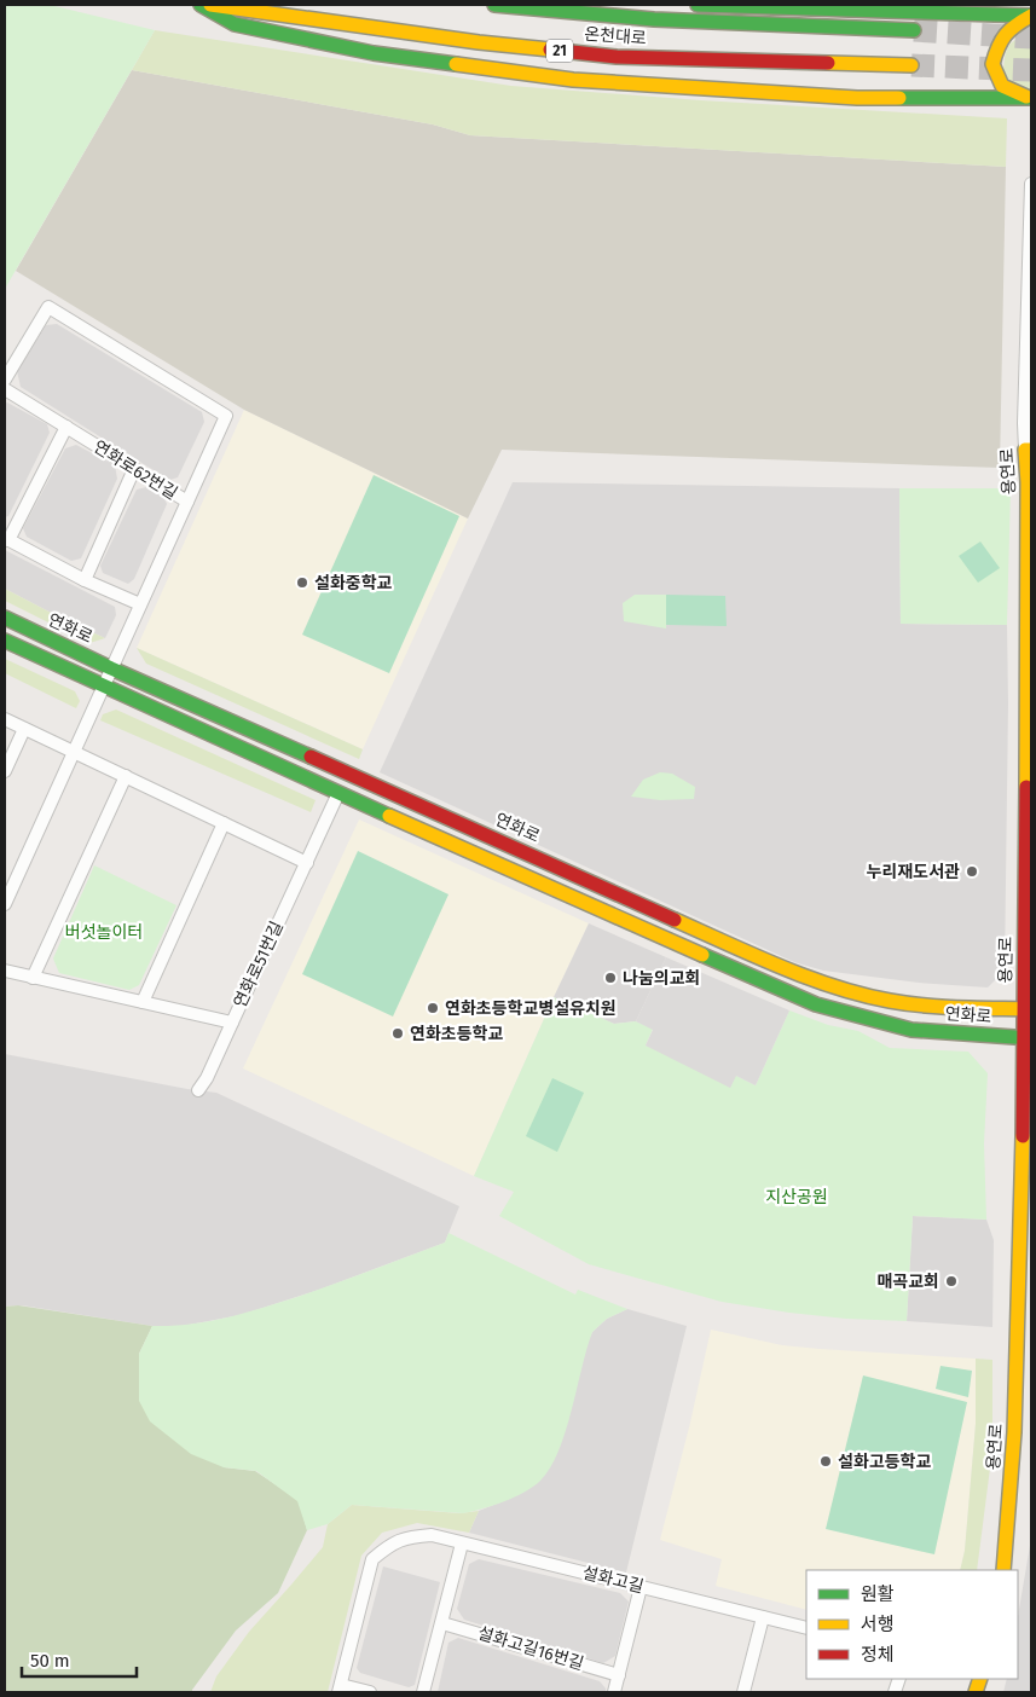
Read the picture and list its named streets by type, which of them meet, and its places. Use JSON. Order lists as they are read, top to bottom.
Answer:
{
  "streets": {
    "main road": [
      "온천대로",
      "21",
      "용연로",
      "연화로"
    ],
    "street": [
      "연화로62번길",
      "연화로51번길",
      "설화고길",
      "설화고길16번길"
    ]
  },
  "crossings": [
    ["연화로62번길", "연화로"],
    ["용연로", "연화로"],
    ["연화로", "연화로51번길"]
  ],
  "parks": ["버섯놀이터", "지산공원"],
  "places": [
    "설화중학교",
    "누리재도서관",
    "나눔의교회",
    "연화초등학교병설유치원",
    "연화초등학교",
    "매곡교회",
    "설화고등학교"
  ],
  "legend": ["원활", "서행", "정체"],
  "scale_bar": "50 m"
}
